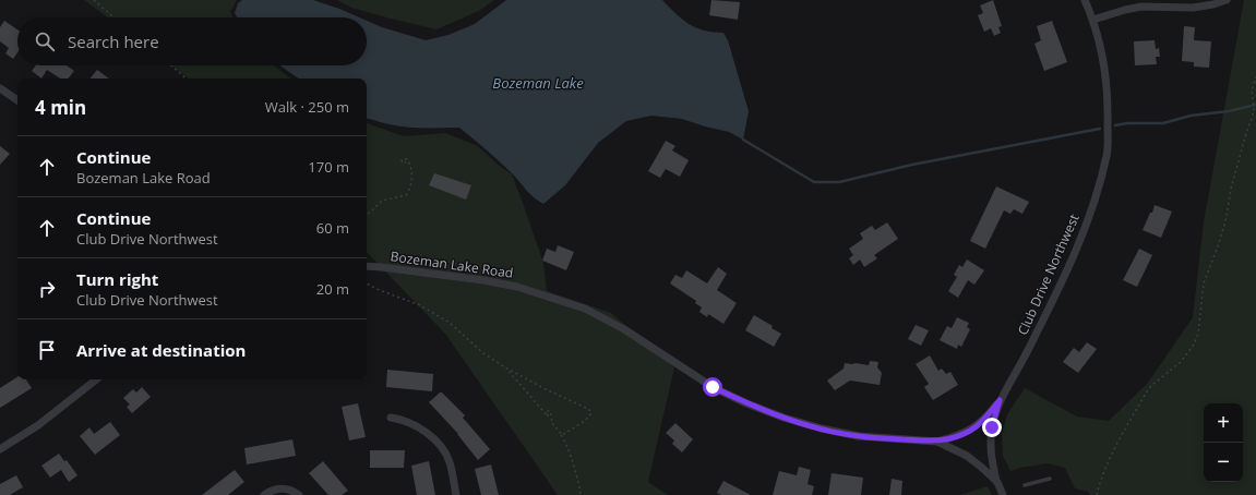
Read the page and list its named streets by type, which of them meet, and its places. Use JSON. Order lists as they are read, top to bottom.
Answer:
{
  "streets": {
    "street": ["Bozeman Lake Road", "Club Drive Northwest"]
  },
  "crossings": [
    ["Bozeman Lake Road", "Club Drive Northwest"]
  ],
  "water": ["Bozeman Lake"],
  "page": {
    "search": "Search here",
    "heading": ["4 min", "Walk · 250 m"],
    "list": [
      ["Continue", "Bozeman Lake Road", "170 m"],
      ["Continue", "Club Drive Northwest", "60 m"],
      ["Turn right", "Club Drive Northwest", "20 m"],
      "Arrive at destination"
    ],
    "map_buttons": ["+", "−"]
  }
}
